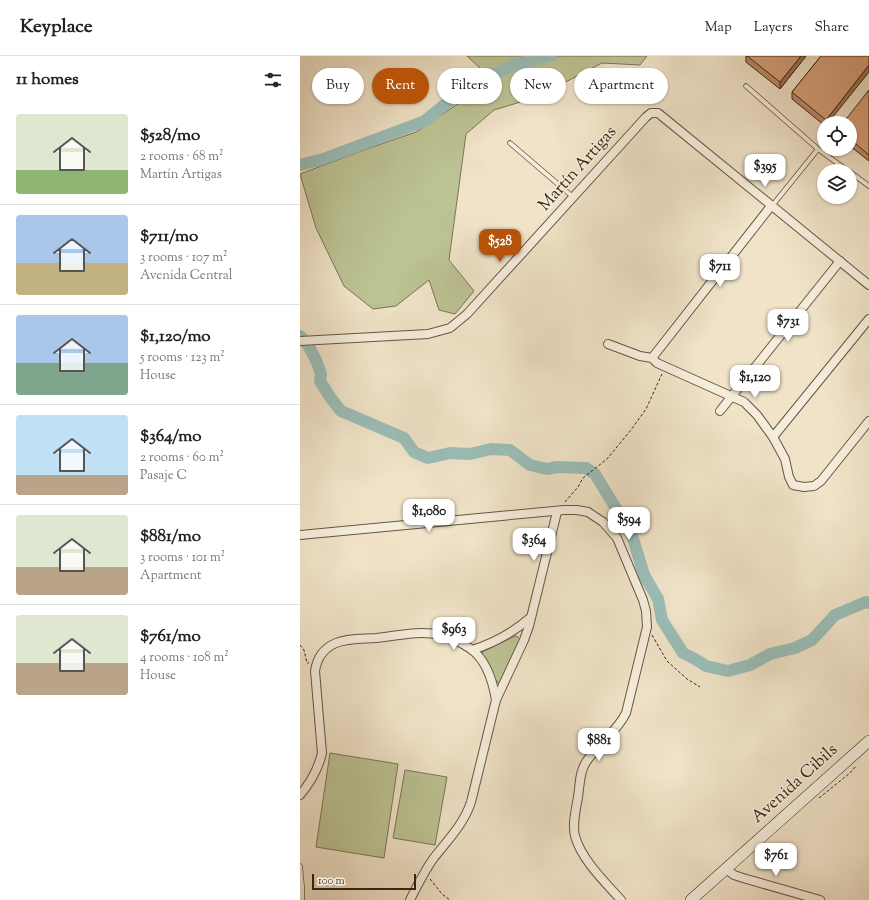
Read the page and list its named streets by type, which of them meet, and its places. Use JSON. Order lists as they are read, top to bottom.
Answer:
{
  "streets": {
    "street": ["Martín Artigas", "Avenida Cibils"]
  },
  "scale_bar": "100 m",
  "page": {
    "header": "Keyplace",
    "nav": ["Map", "Layers", "Share"],
    "heading": "11 homes",
    "chip": [
      "Buy",
      "Rent",
      "Filters",
      "New",
      "Apartment"
    ],
    "list": [
      {
        "name": "$528/mo",
        "note": "2 rooms · 68 m² · Martín Artigas"
      },
      {
        "name": "$711/mo",
        "note": "3 rooms · 107 m² · Avenida Central"
      },
      {
        "name": "$1,120/mo",
        "note": "5 rooms · 123 m² · House"
      },
      {
        "name": "$364/mo",
        "note": "2 rooms · 60 m² · Pasaje C"
      },
      {
        "name": "$881/mo",
        "note": "3 rooms · 101 m² · Apartment"
      },
      {
        "name": "$761/mo",
        "note": "4 rooms · 108 m² · House"
      }
    ],
    "price": [
      "$395",
      "$528",
      "$711",
      "$731",
      "$1,120",
      "$1,080",
      "$594",
      "$364",
      "$963",
      "$881",
      "$761"
    ],
    "scale": "100 m"
  }
}
